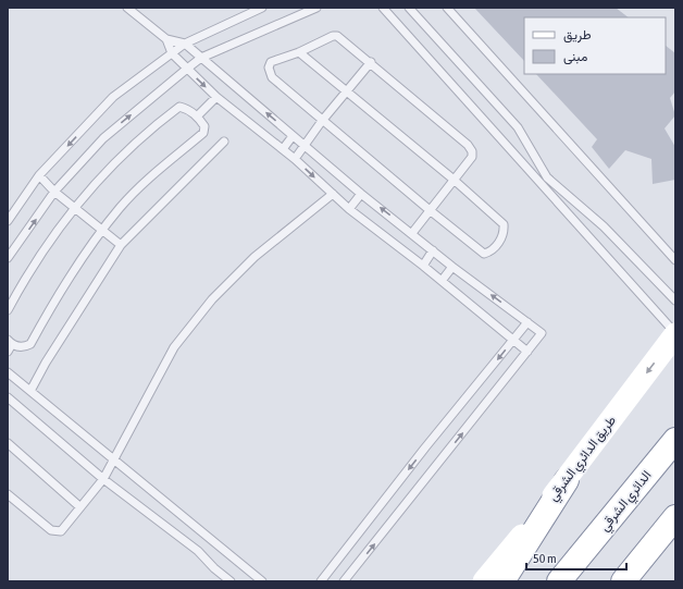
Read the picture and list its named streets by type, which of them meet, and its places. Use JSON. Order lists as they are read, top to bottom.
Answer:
{
  "streets": {
    "highway": ["الدائري الشرقي"],
    "main road": ["طريق الدائري الشرقي"]
  },
  "one_way": ["طريق الدائري الشرقي"],
  "legend": ["طريق", "مبنى"],
  "scale_bar": "50 m"
}
